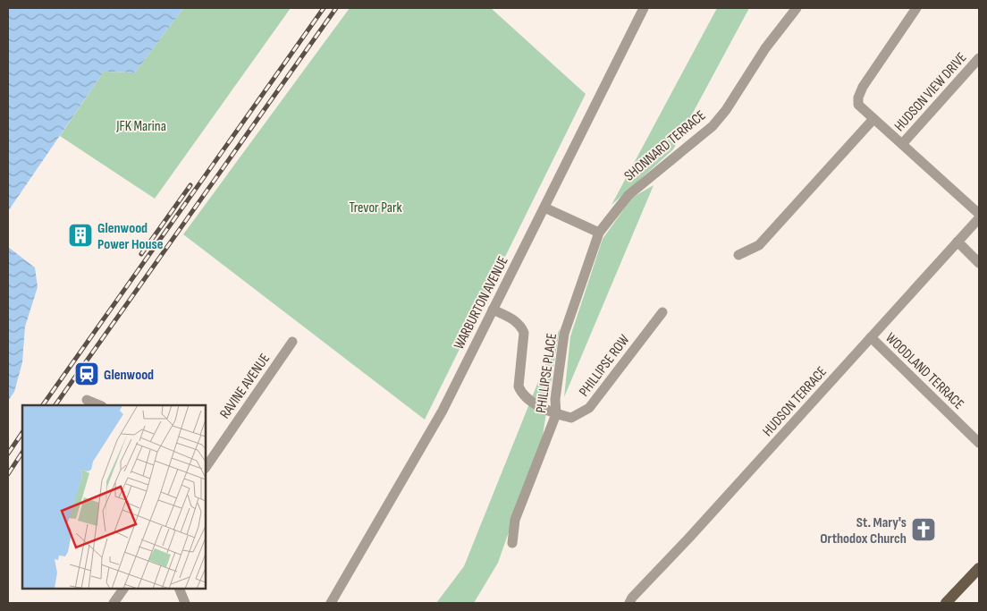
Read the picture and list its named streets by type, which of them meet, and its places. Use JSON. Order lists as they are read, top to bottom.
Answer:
{
  "streets": {
    "street": [
      "HUDSON VIEW DRIVE",
      "SHONNARD TERRACE",
      "WARBURTON AVENUE",
      "PHILLIPSE ROW",
      "WOODLAND TERRACE",
      "PHILLIPSE PLACE",
      "RAVINE AVENUE",
      "HUDSON TERRACE"
    ]
  },
  "crossings": [
    ["SHONNARD TERRACE", "PHILLIPSE PLACE"],
    ["PHILLIPSE ROW", "PHILLIPSE PLACE"],
    ["WOODLAND TERRACE", "HUDSON TERRACE"]
  ],
  "parks": ["JFK Marina", "Trevor Park"],
  "places": {
    "building": ["Glenwood Power House"],
    "station": ["Glenwood"],
    "church": ["St. Mary's Orthodox Church"]
  }
}
